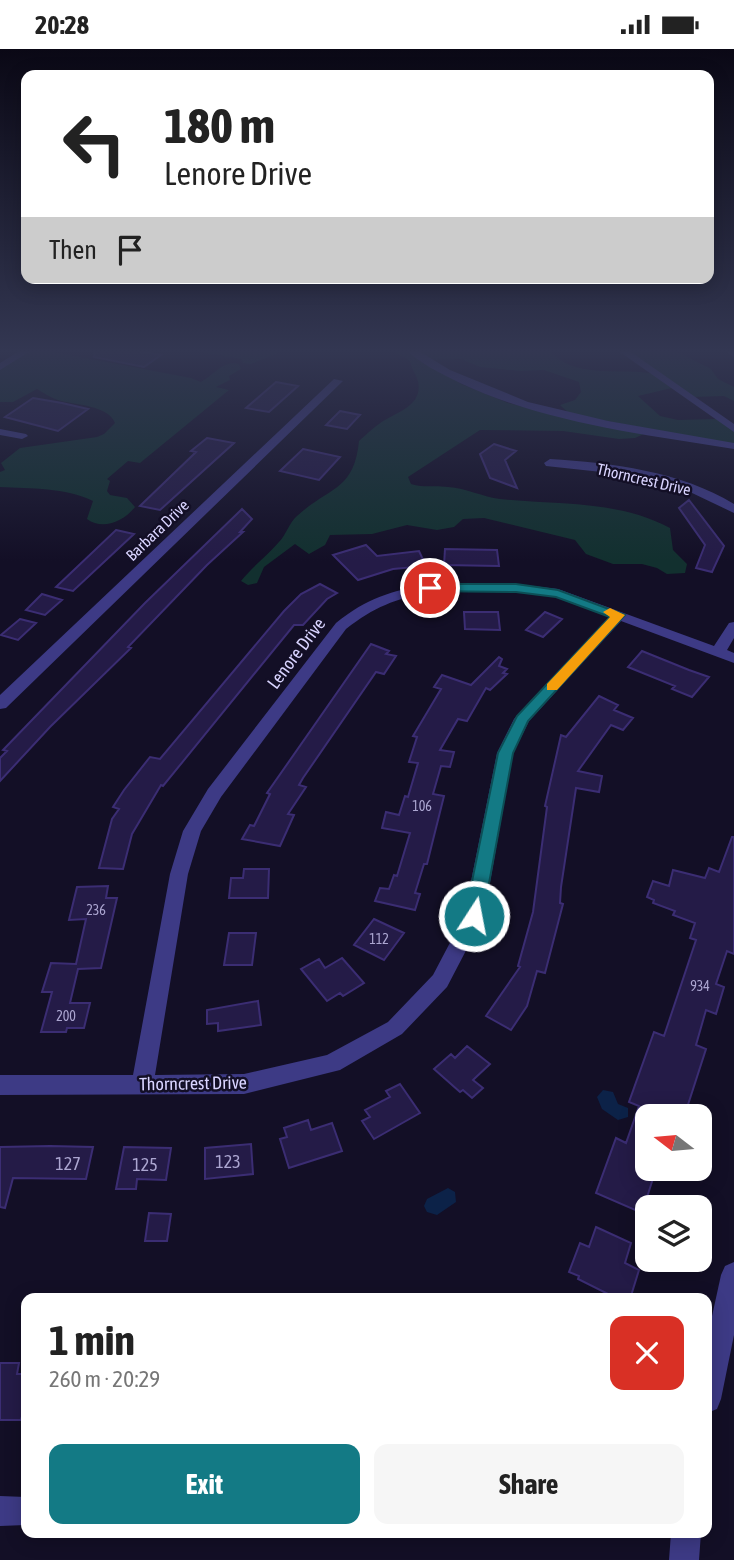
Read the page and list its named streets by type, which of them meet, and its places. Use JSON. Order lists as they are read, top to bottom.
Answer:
{
  "streets": {
    "street": ["Thorncrest Drive", "Barbara Drive", "Lenore Drive"]
  },
  "crossings": [
    ["Thorncrest Drive", "Lenore Drive"]
  ],
  "house_numbers": [
    "106",
    "236",
    "112",
    "934",
    "200",
    "123",
    "127",
    "125"
  ],
  "north": "left",
  "page": {
    "status": "20:28",
    "turn": ["180 m", "Lenore Drive"],
    "then": "Then",
    "heading": ["1 min", "260 m · 20:29"],
    "buttons": ["Exit", "Share"]
  }
}
